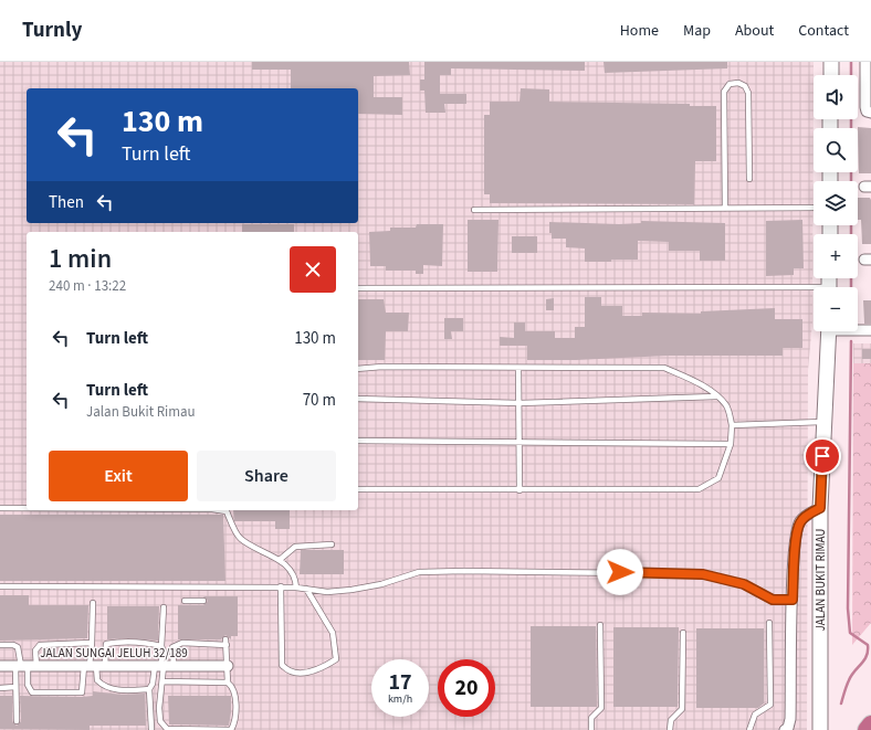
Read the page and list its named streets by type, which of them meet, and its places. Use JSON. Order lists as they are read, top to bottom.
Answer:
{
  "streets": {
    "street": ["JALAN BUKIT RIMAU", "JALAN SUNGAI JELUH 32/189"]
  },
  "page": {
    "header": "Turnly",
    "nav": [
      "Home",
      "Map",
      "About",
      "Contact"
    ],
    "map_buttons": ["+", "−"],
    "turn": ["130 m", "Turn left"],
    "then": "Then",
    "heading": ["1 min", "240 m · 13:22"],
    "list": [
      {
        "name": "Turn left",
        "value": "130 m"
      },
      {
        "name": "Turn left",
        "note": "Jalan Bukit Rimau",
        "value": "70 m"
      }
    ],
    "buttons": ["Exit", "Share"],
    "speed": "17 km/h",
    "limit": "20"
  }
}
